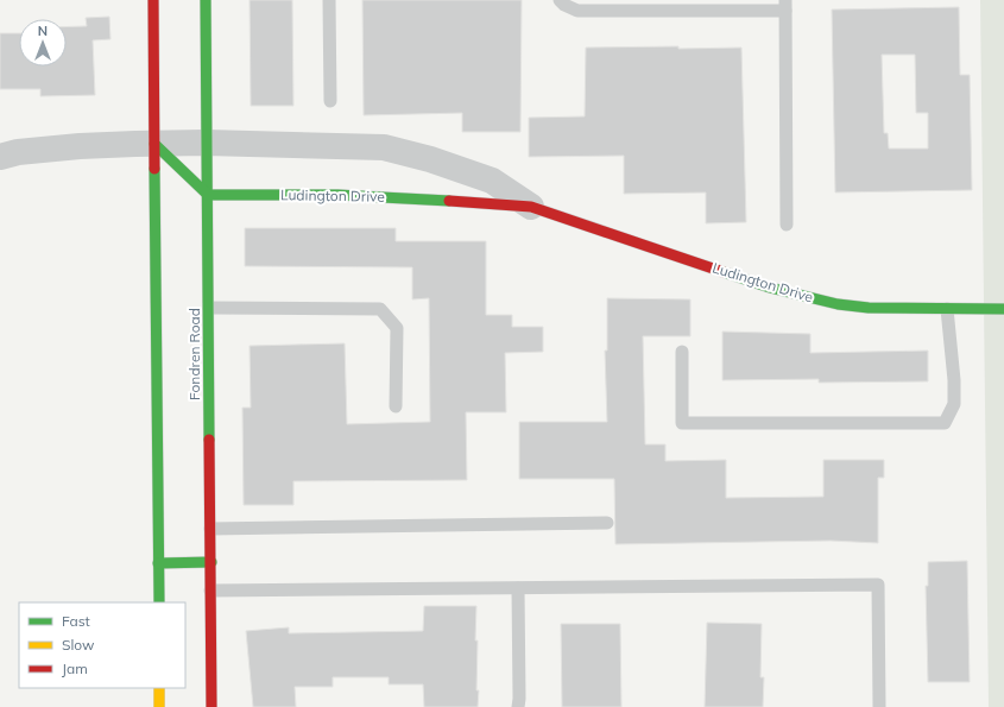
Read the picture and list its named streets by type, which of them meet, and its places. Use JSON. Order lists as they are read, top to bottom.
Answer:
{
  "streets": {
    "main road": ["Ludington Drive", "Fondren Road"]
  },
  "crossings": [
    ["Ludington Drive", "Fondren Road"]
  ],
  "legend": ["Fast", "Slow", "Jam"],
  "north": "top"
}
